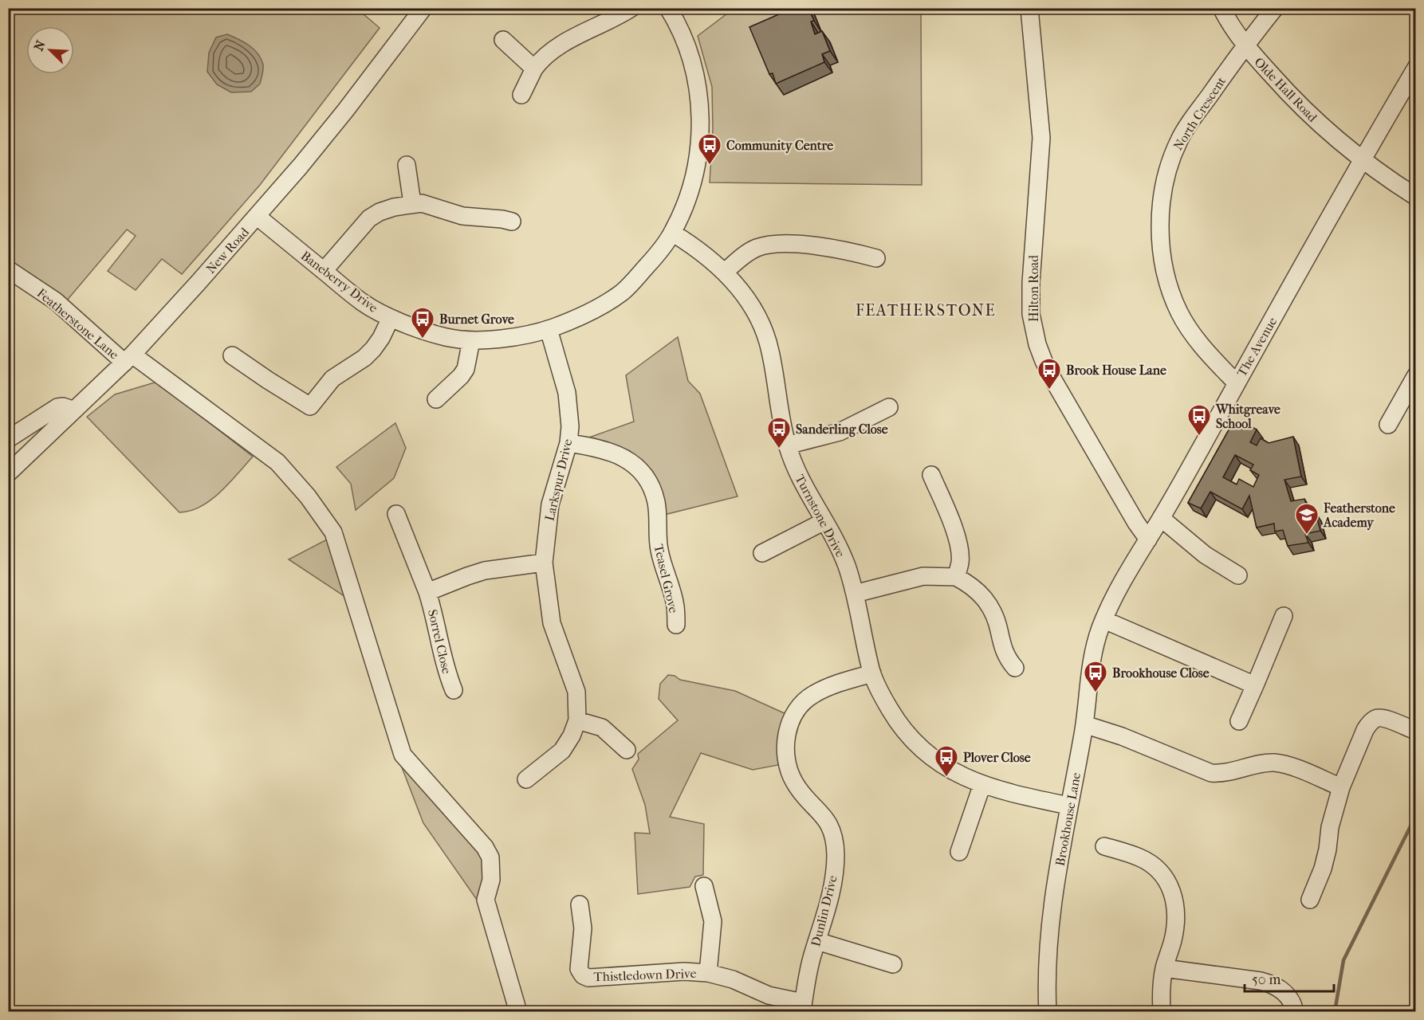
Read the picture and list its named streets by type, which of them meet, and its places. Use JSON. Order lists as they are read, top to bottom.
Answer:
{
  "streets": {
    "street": [
      "Olde Hall Road",
      "North Crescent",
      "New Road",
      "Baneberry Drive",
      "Hilton Road",
      "Featherstone Lane",
      "The Avenue",
      "Larkspur Drive",
      "Turnstone Drive",
      "Teasel Grove",
      "Sorrel Close",
      "Brookhouse Lane",
      "Dunlin Drive",
      "Thistledown Drive"
    ]
  },
  "crossings": [
    ["Olde Hall Road", "North Crescent"],
    ["Olde Hall Road", "The Avenue"],
    ["North Crescent", "The Avenue"],
    ["New Road", "Baneberry Drive"],
    ["New Road", "Featherstone Lane"],
    ["Baneberry Drive", "Larkspur Drive"],
    ["Baneberry Drive", "Turnstone Drive"],
    ["Hilton Road", "The Avenue"],
    ["The Avenue", "Brookhouse Lane"],
    ["Larkspur Drive", "Teasel Grove"],
    ["Larkspur Drive", "Sorrel Close"],
    ["Turnstone Drive", "Brookhouse Lane"],
    ["Turnstone Drive", "Dunlin Drive"],
    ["Dunlin Drive", "Thistledown Drive"]
  ],
  "districts": ["FEATHERSTONE"],
  "places": {
    "bus stop": [
      "Community Centre",
      "Burnet Grove",
      "Brook House Lane",
      "Whitgreave School",
      "Sanderling Close",
      "Brookhouse Close",
      "Plover Close"
    ],
    "school or university": ["Featherstone Academy"]
  },
  "scale_bar": "50 m",
  "north": "top left"
}
